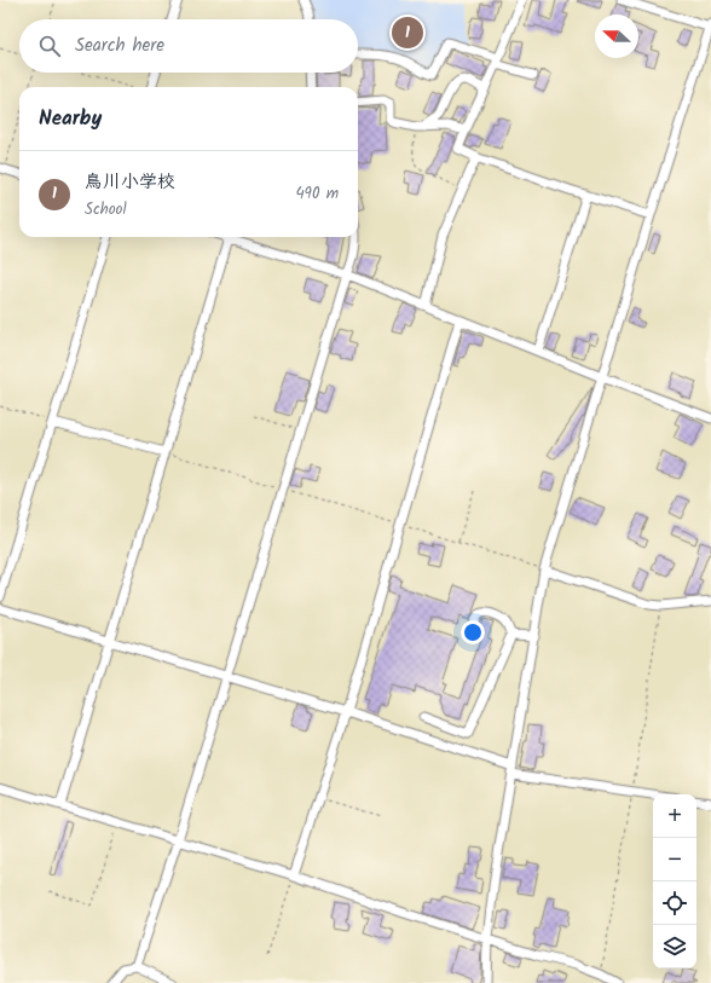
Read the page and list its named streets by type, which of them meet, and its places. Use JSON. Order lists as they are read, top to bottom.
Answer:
{
  "north": "left",
  "page": {
    "pins": "1",
    "search": "Search here",
    "heading": "Nearby",
    "list": [
      {
        "mark": "1",
        "name": "鳥川小学校",
        "note": "School",
        "value": "490 m"
      }
    ],
    "map_buttons": ["+", "−"]
  }
}
